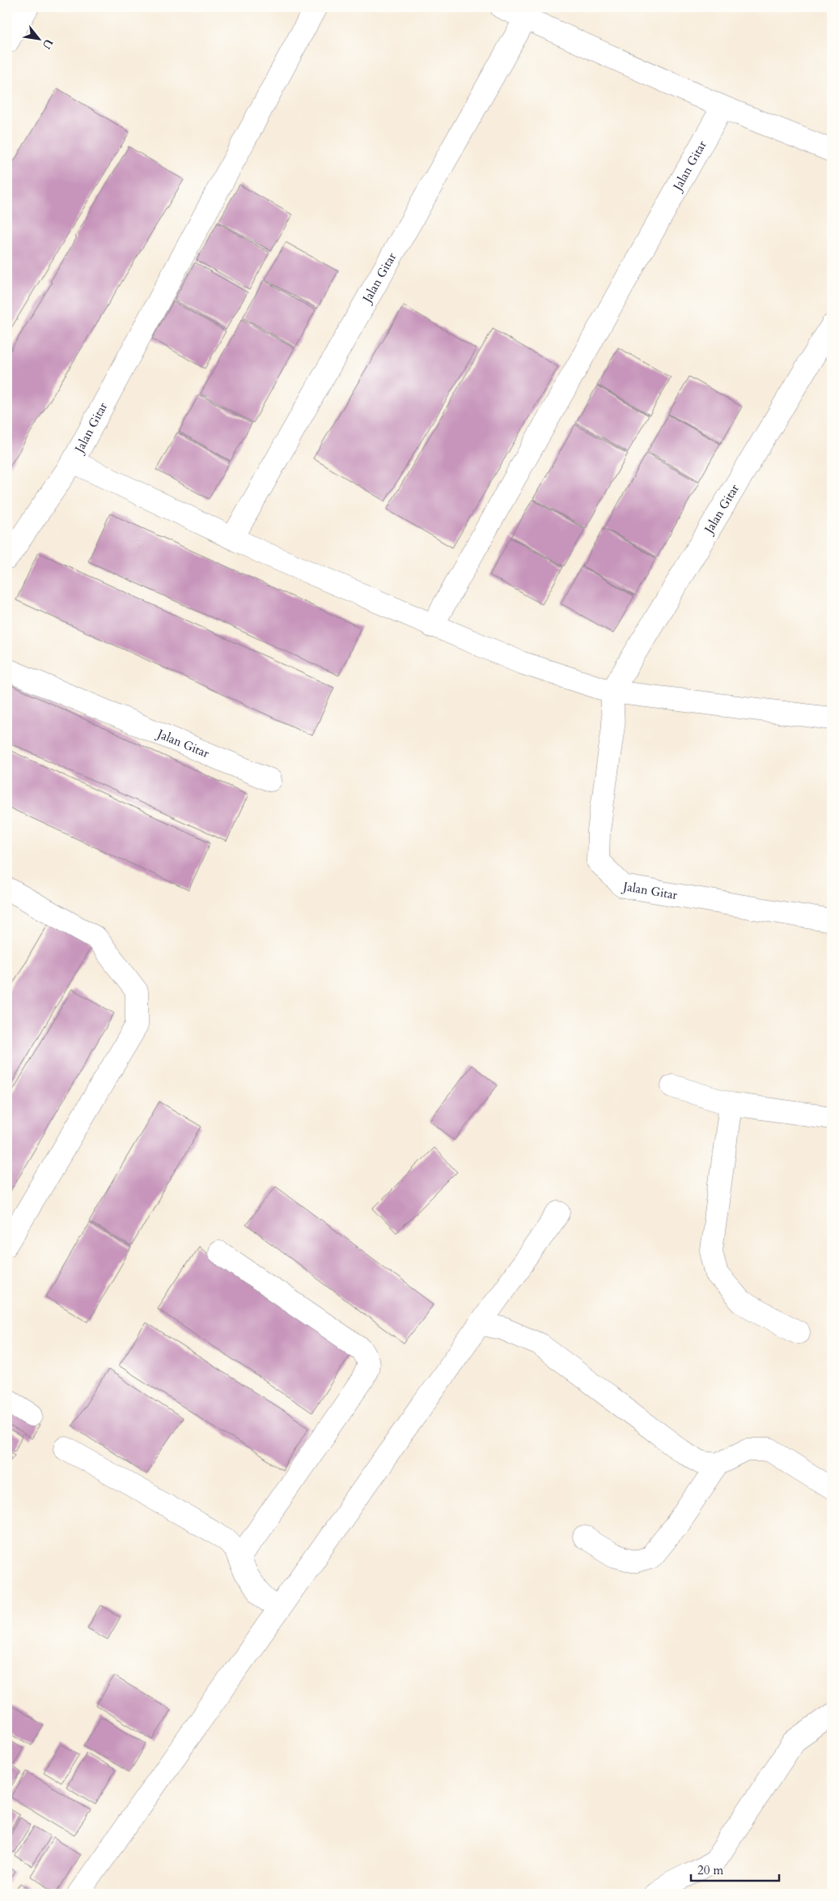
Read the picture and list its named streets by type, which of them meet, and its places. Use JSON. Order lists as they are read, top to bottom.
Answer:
{
  "streets": {
    "street": ["Jalan Gitar"]
  },
  "scale_bar": "20 m",
  "north": "bottom right"
}
